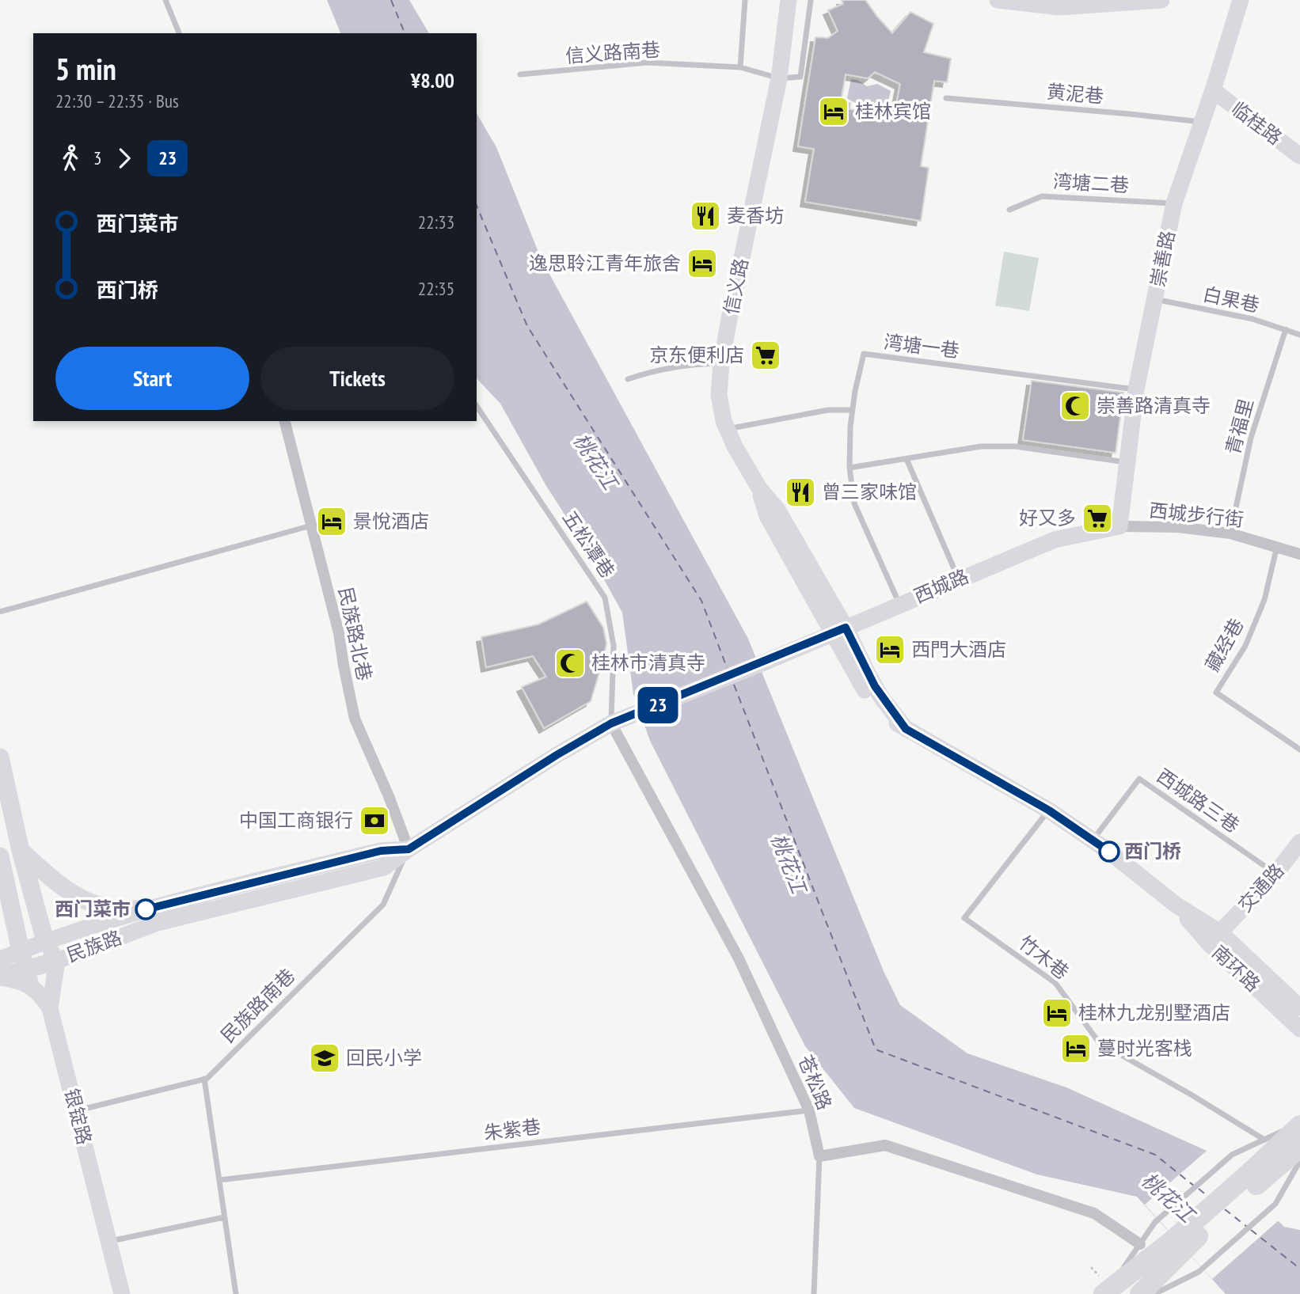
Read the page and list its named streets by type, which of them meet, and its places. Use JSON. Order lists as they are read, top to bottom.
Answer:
{
  "streets": {
    "main road": [
      "临桂路",
      "崇善路",
      "信义路",
      "西城路",
      "交通路",
      "民族路",
      "南环路",
      "银锭路"
    ],
    "street": ["西城步行街", "民族路北巷", "苍松路"],
    "lane": [
      "信义路南巷",
      "黄泥巷",
      "湾塘二巷",
      "白果巷",
      "湾塘一巷",
      "青福里",
      "五松潭巷",
      "藏经巷",
      "西城路三巷",
      "竹木巷",
      "民族路南巷",
      "朱紫巷"
    ]
  },
  "crossings": [
    ["信义路南巷", "信义路"],
    ["黄泥巷", "崇善路"],
    ["临桂路", "崇善路"],
    ["湾塘二巷", "崇善路"],
    ["崇善路", "白果巷"],
    ["崇善路", "湾塘一巷"],
    ["崇善路", "西城步行街"],
    ["崇善路", "西城路"],
    ["信义路", "西城路"],
    ["信义路", "南环路"],
    ["白果巷", "青福里"],
    ["湾塘一巷", "西城路"],
    ["青福里", "西城步行街"],
    ["西城步行街", "西城路"],
    ["西城步行街", "藏经巷"],
    ["五松潭巷", "西城路"],
    ["五松潭巷", "民族路"],
    ["五松潭巷", "苍松路"],
    ["西城路", "民族路"],
    ["西城路", "南环路"],
    ["西城路", "苍松路"],
    ["民族路北巷", "民族路"],
    ["民族路北巷", "民族路南巷"],
    ["西城路三巷", "交通路"],
    ["西城路三巷", "南环路"],
    ["交通路", "南环路"],
    ["民族路", "民族路南巷"],
    ["民族路", "苍松路"],
    ["民族路", "银锭路"],
    ["竹木巷", "南环路"],
    ["苍松路", "朱紫巷"]
  ],
  "water": ["桃花江"],
  "places": {
    "hotel": [
      "桂林宾馆",
      "逸思聆江青年旅舍",
      "景悅酒店",
      "西門大酒店",
      "桂林九龙别墅酒店",
      "蔓时光客栈"
    ],
    "restaurant": ["麦香坊", "曾三家味馆"],
    "supermarket": ["京东便利店", "好又多"],
    "mosque": ["崇善路清真寺", "桂林市清真寺"],
    "bank": ["中国工商银行"],
    "other": ["西门桥", "西门菜市"],
    "school or university": ["回民小学"]
  },
  "lines": ["bus line 23"],
  "page": {
    "on_map": "23",
    "heading": ["5 min", "22:30 – 22:35 · Bus", "¥8.00"],
    "legs": ["3", "23"],
    "list": [
      {
        "name": "西门菜市",
        "value": "22:33"
      },
      {
        "name": "西门桥",
        "value": "22:35"
      }
    ],
    "buttons": ["Start", "Tickets"]
  }
}
